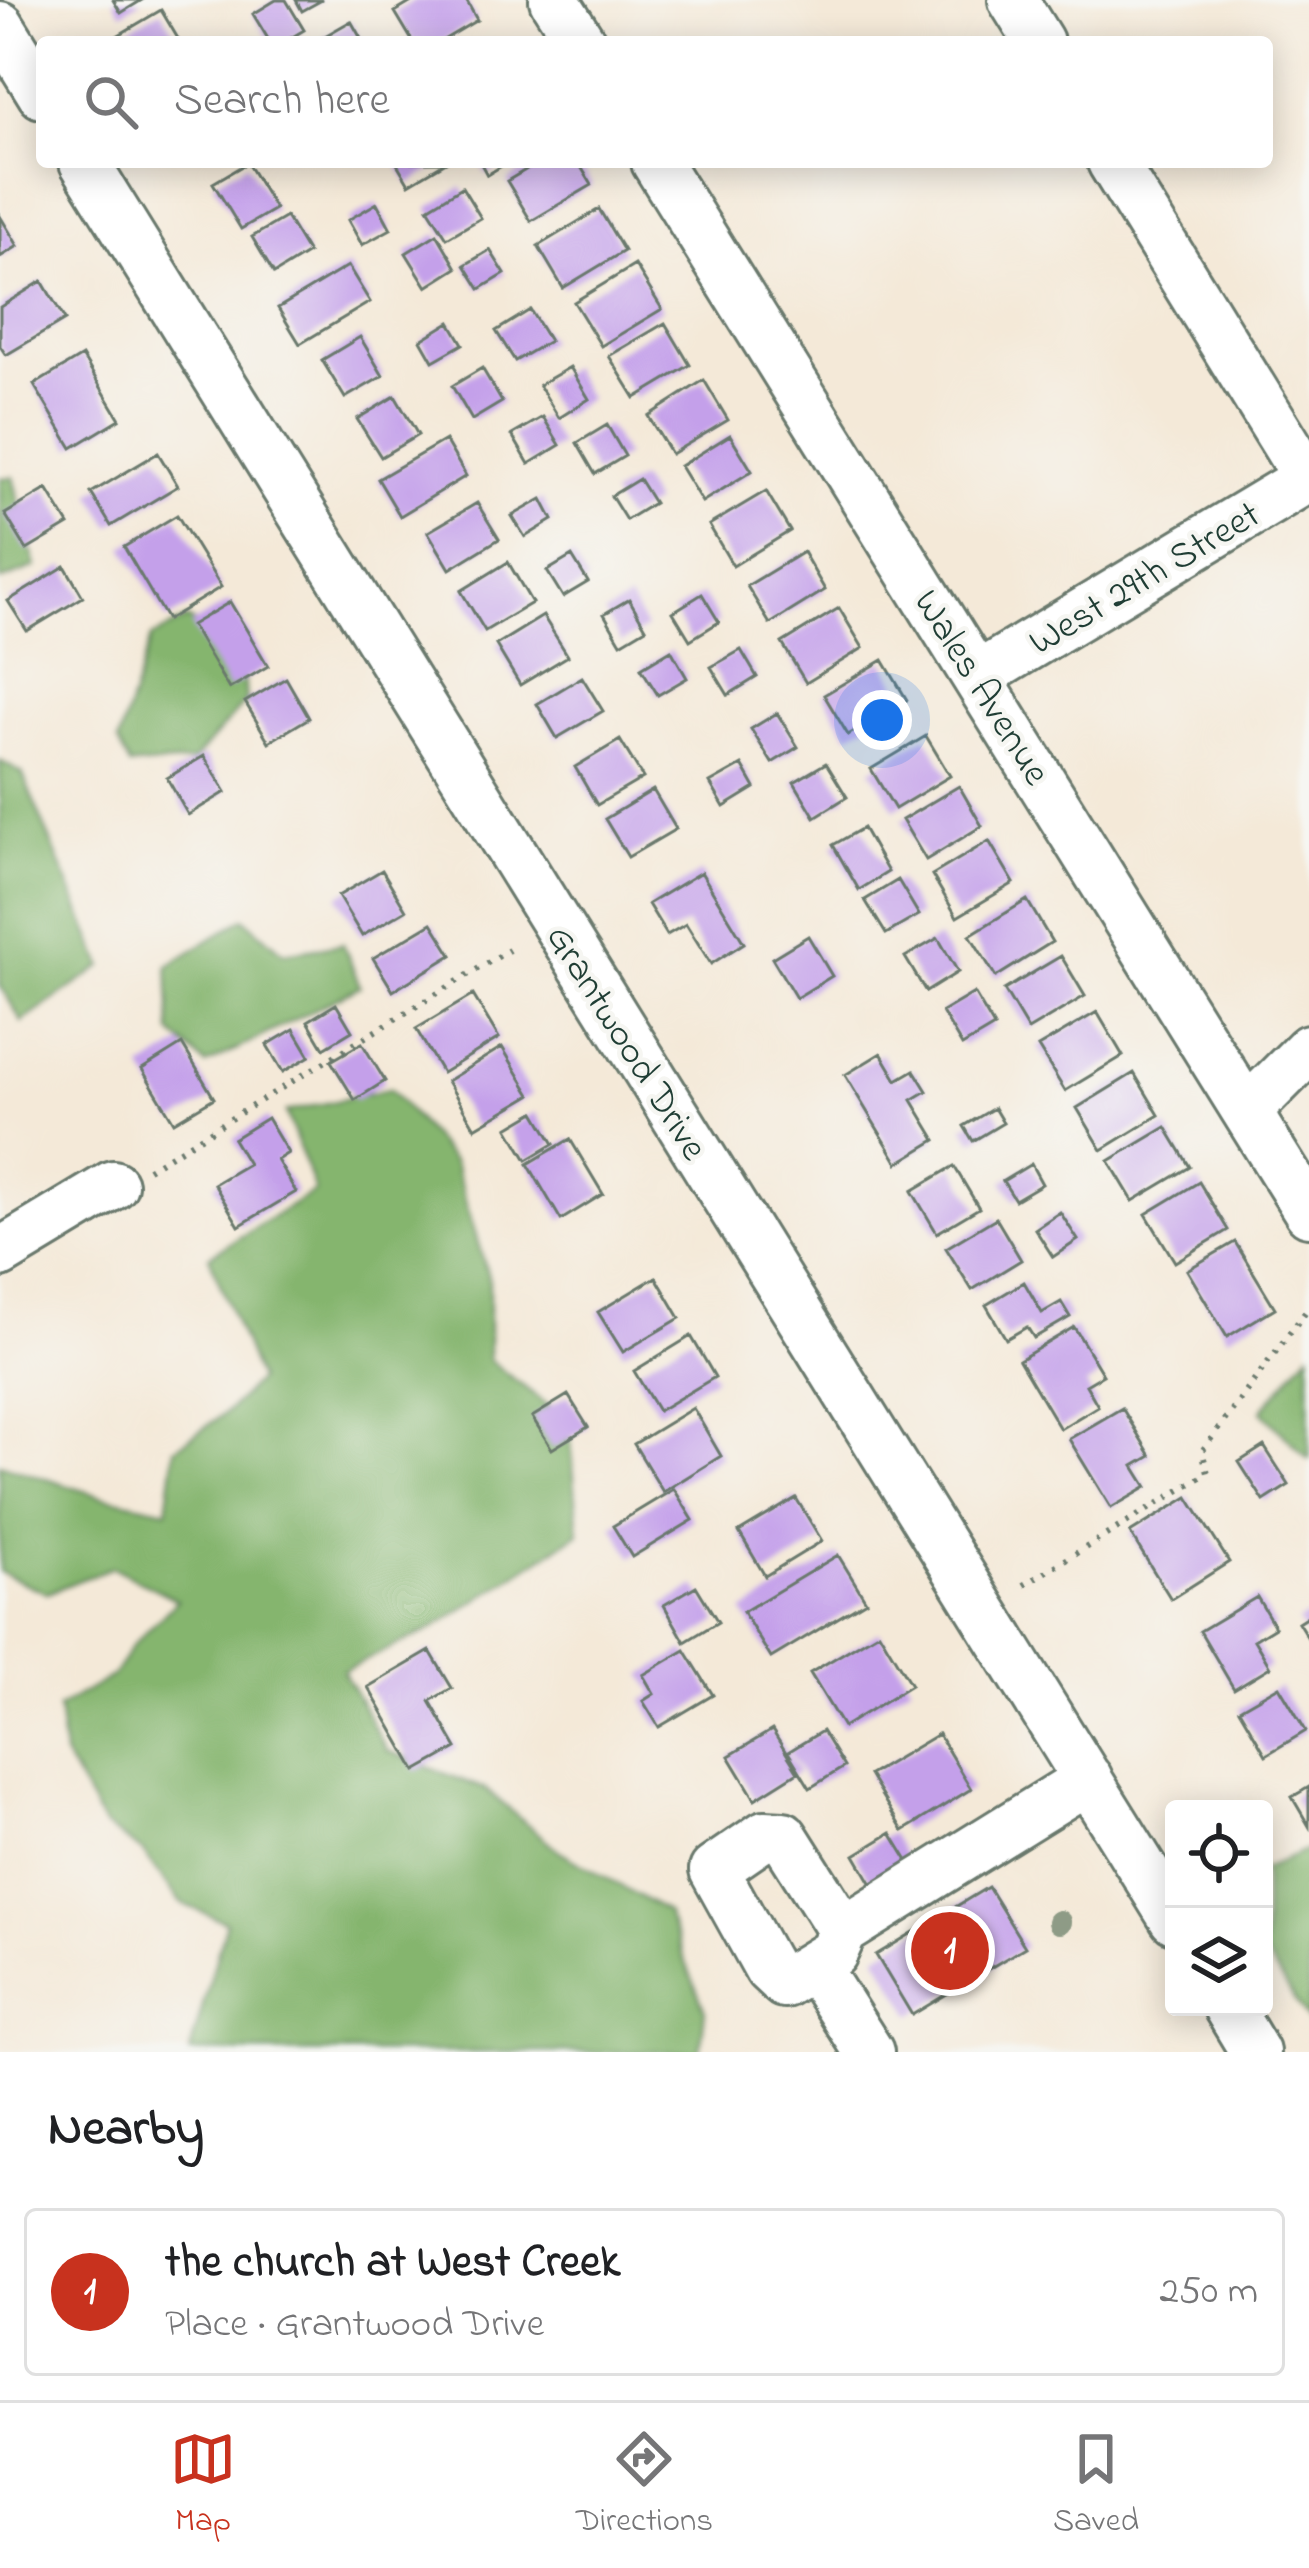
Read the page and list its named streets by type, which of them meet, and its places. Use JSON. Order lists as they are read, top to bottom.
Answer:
{
  "streets": {
    "street": ["West 29th Street", "Wales Avenue", "Grantwood Drive"]
  },
  "crossings": [
    ["West 29th Street", "Wales Avenue"]
  ],
  "page": {
    "search": "Search here",
    "pins": "1",
    "heading": "Nearby",
    "list": [
      {
        "mark": "1",
        "name": "the church at West Creek",
        "note": "Place · Grantwood Drive",
        "value": "250 m"
      }
    ],
    "nav": ["Map", "Directions", "Saved"]
  }
}
